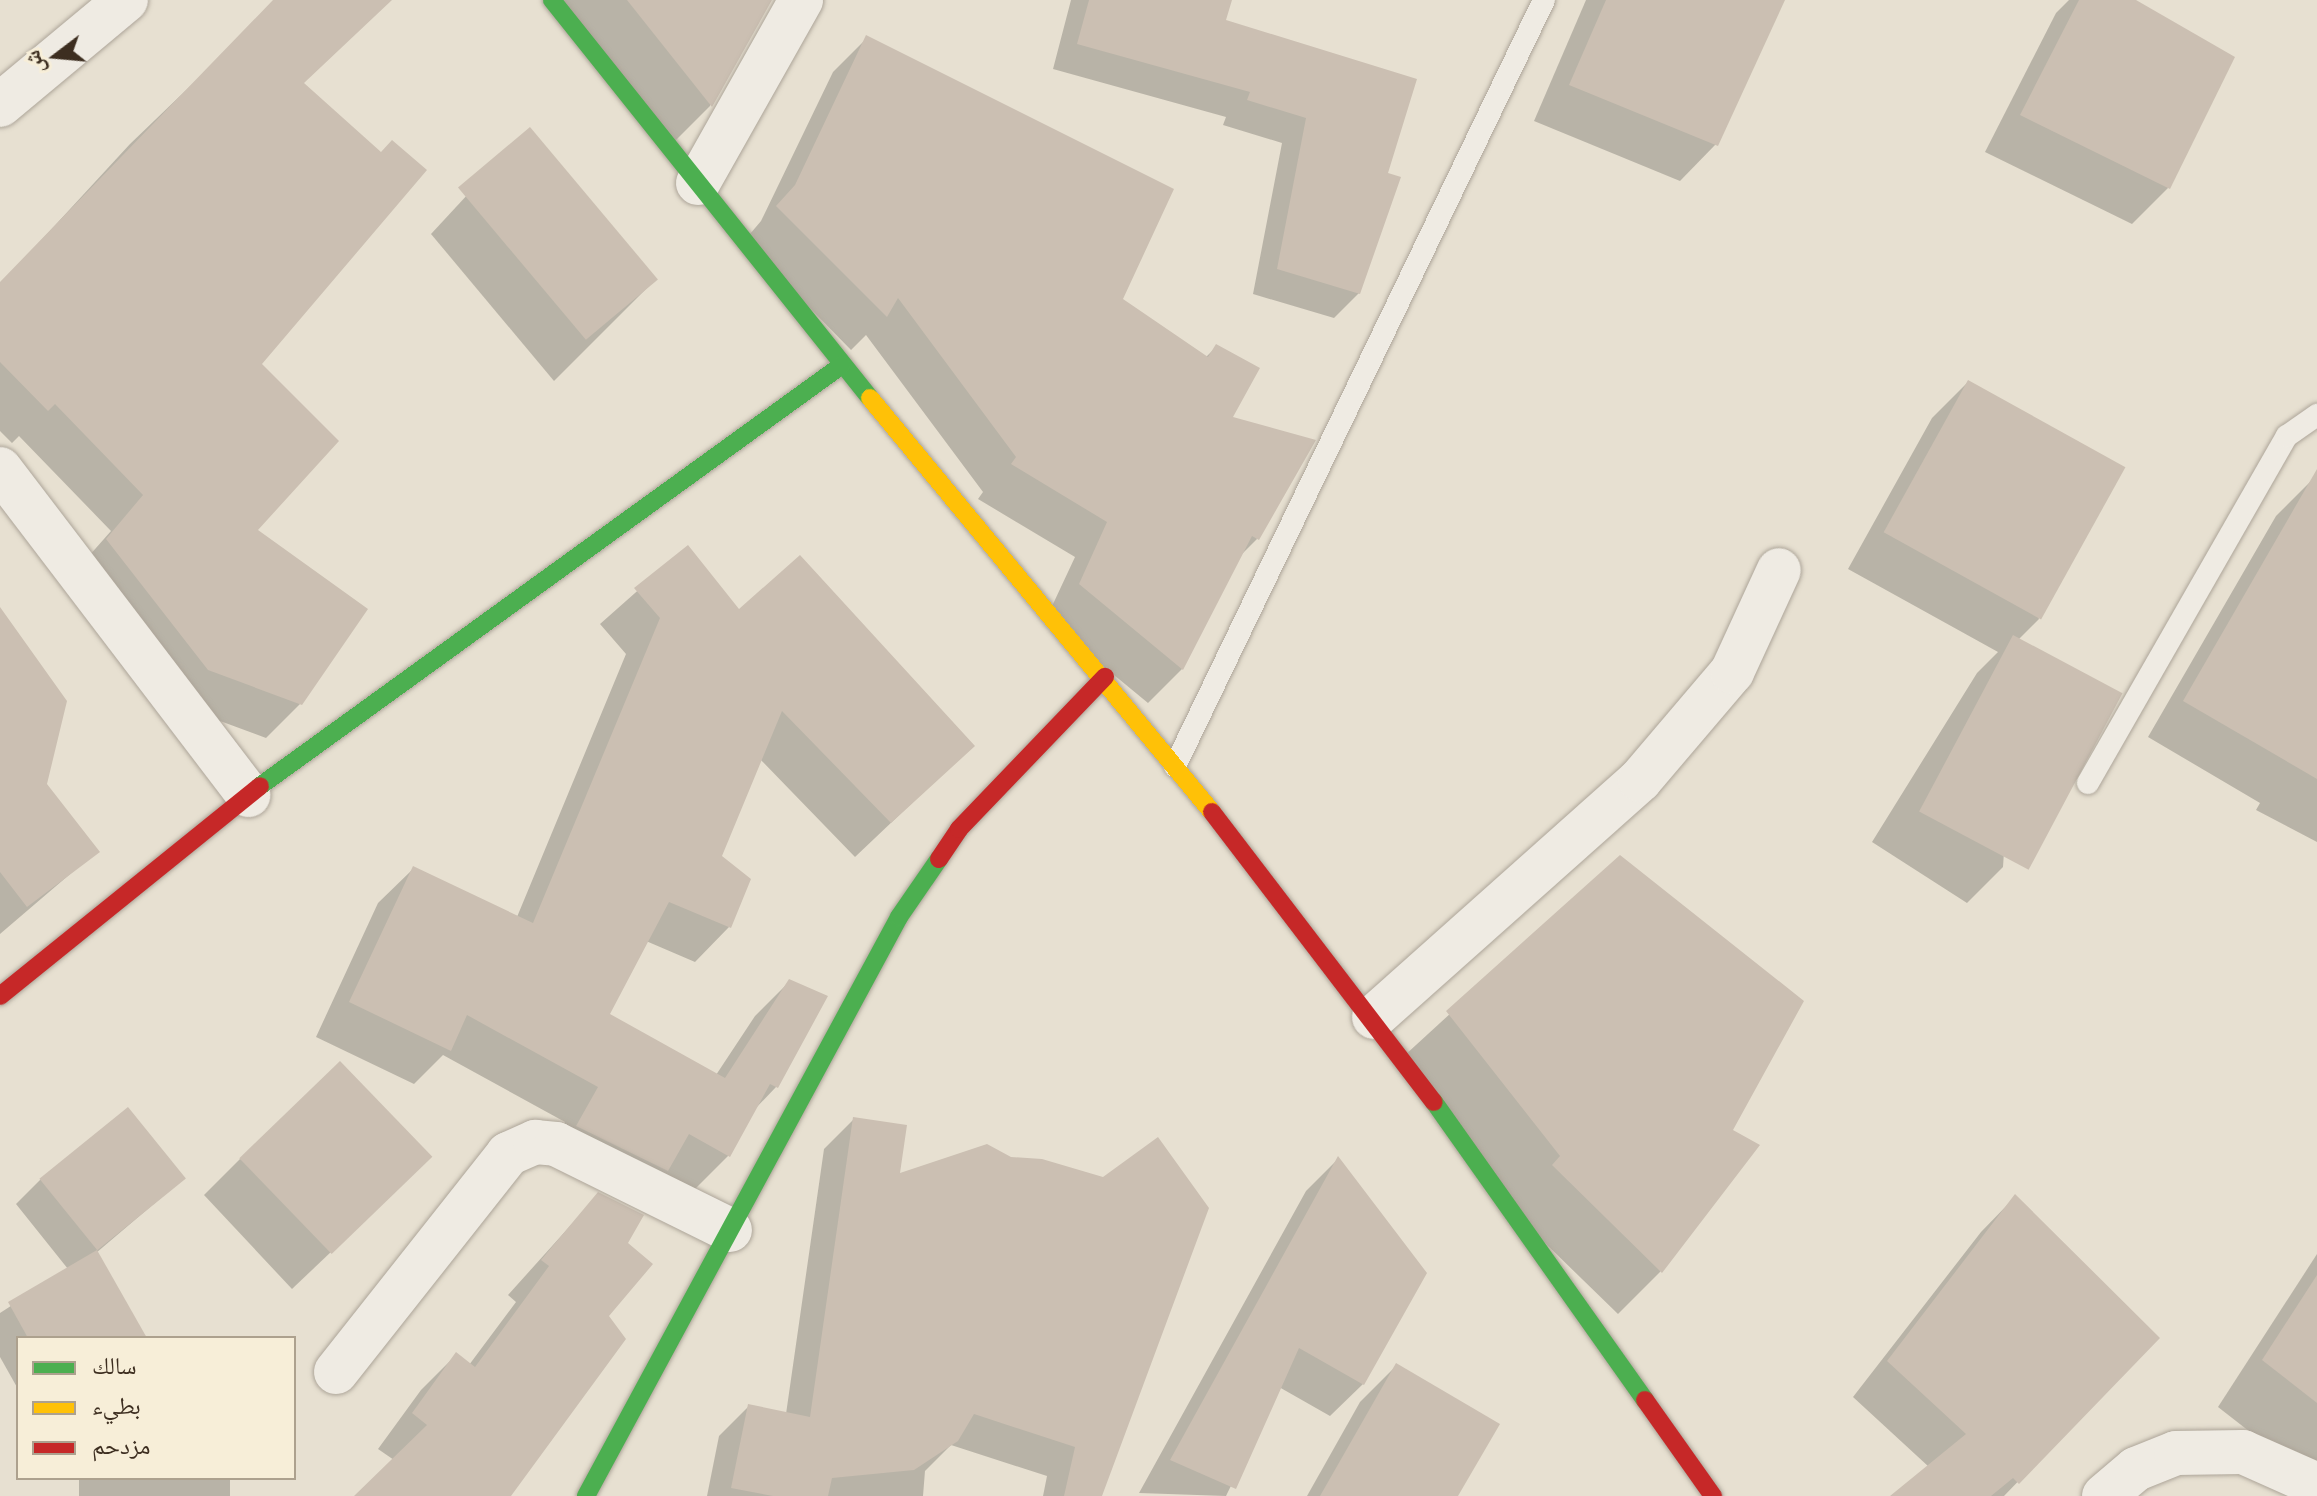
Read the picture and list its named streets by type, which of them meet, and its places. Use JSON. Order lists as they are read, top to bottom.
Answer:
{
  "legend": ["سالك", "بطيء", "مزدحم"],
  "north": "left"
}
